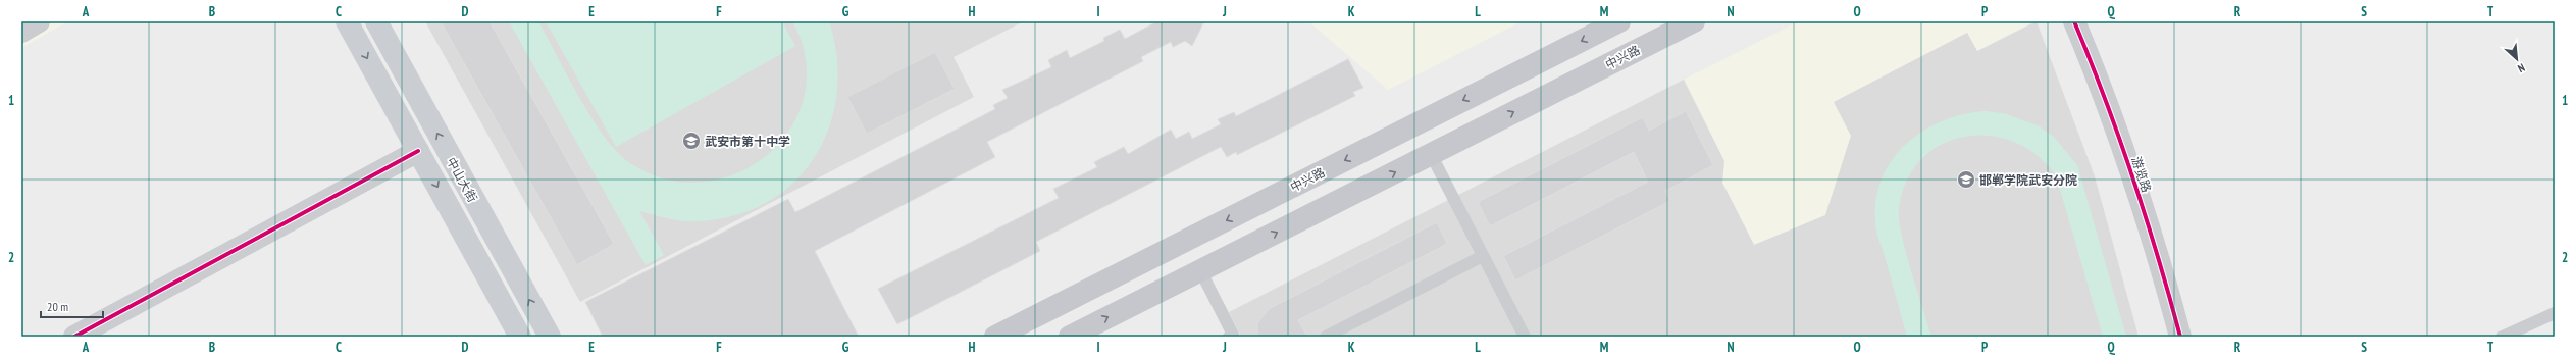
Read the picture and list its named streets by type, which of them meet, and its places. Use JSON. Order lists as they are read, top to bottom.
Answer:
{
  "streets": {
    "main road": ["中兴路", "中山大街"],
    "street": ["游览路"]
  },
  "places": {
    "school or university": ["武安市第十中学", "邯郸学院武安分院"]
  },
  "scale_bar": "20 m",
  "north": "bottom right",
  "grid": {
    "columns": [
      "A",
      "B",
      "C",
      "D",
      "E",
      "F",
      "G",
      "H",
      "I",
      "J",
      "K",
      "L",
      "M",
      "N",
      "O",
      "P",
      "Q",
      "R",
      "S",
      "T"
    ],
    "rows": ["1", "2"]
  }
}
